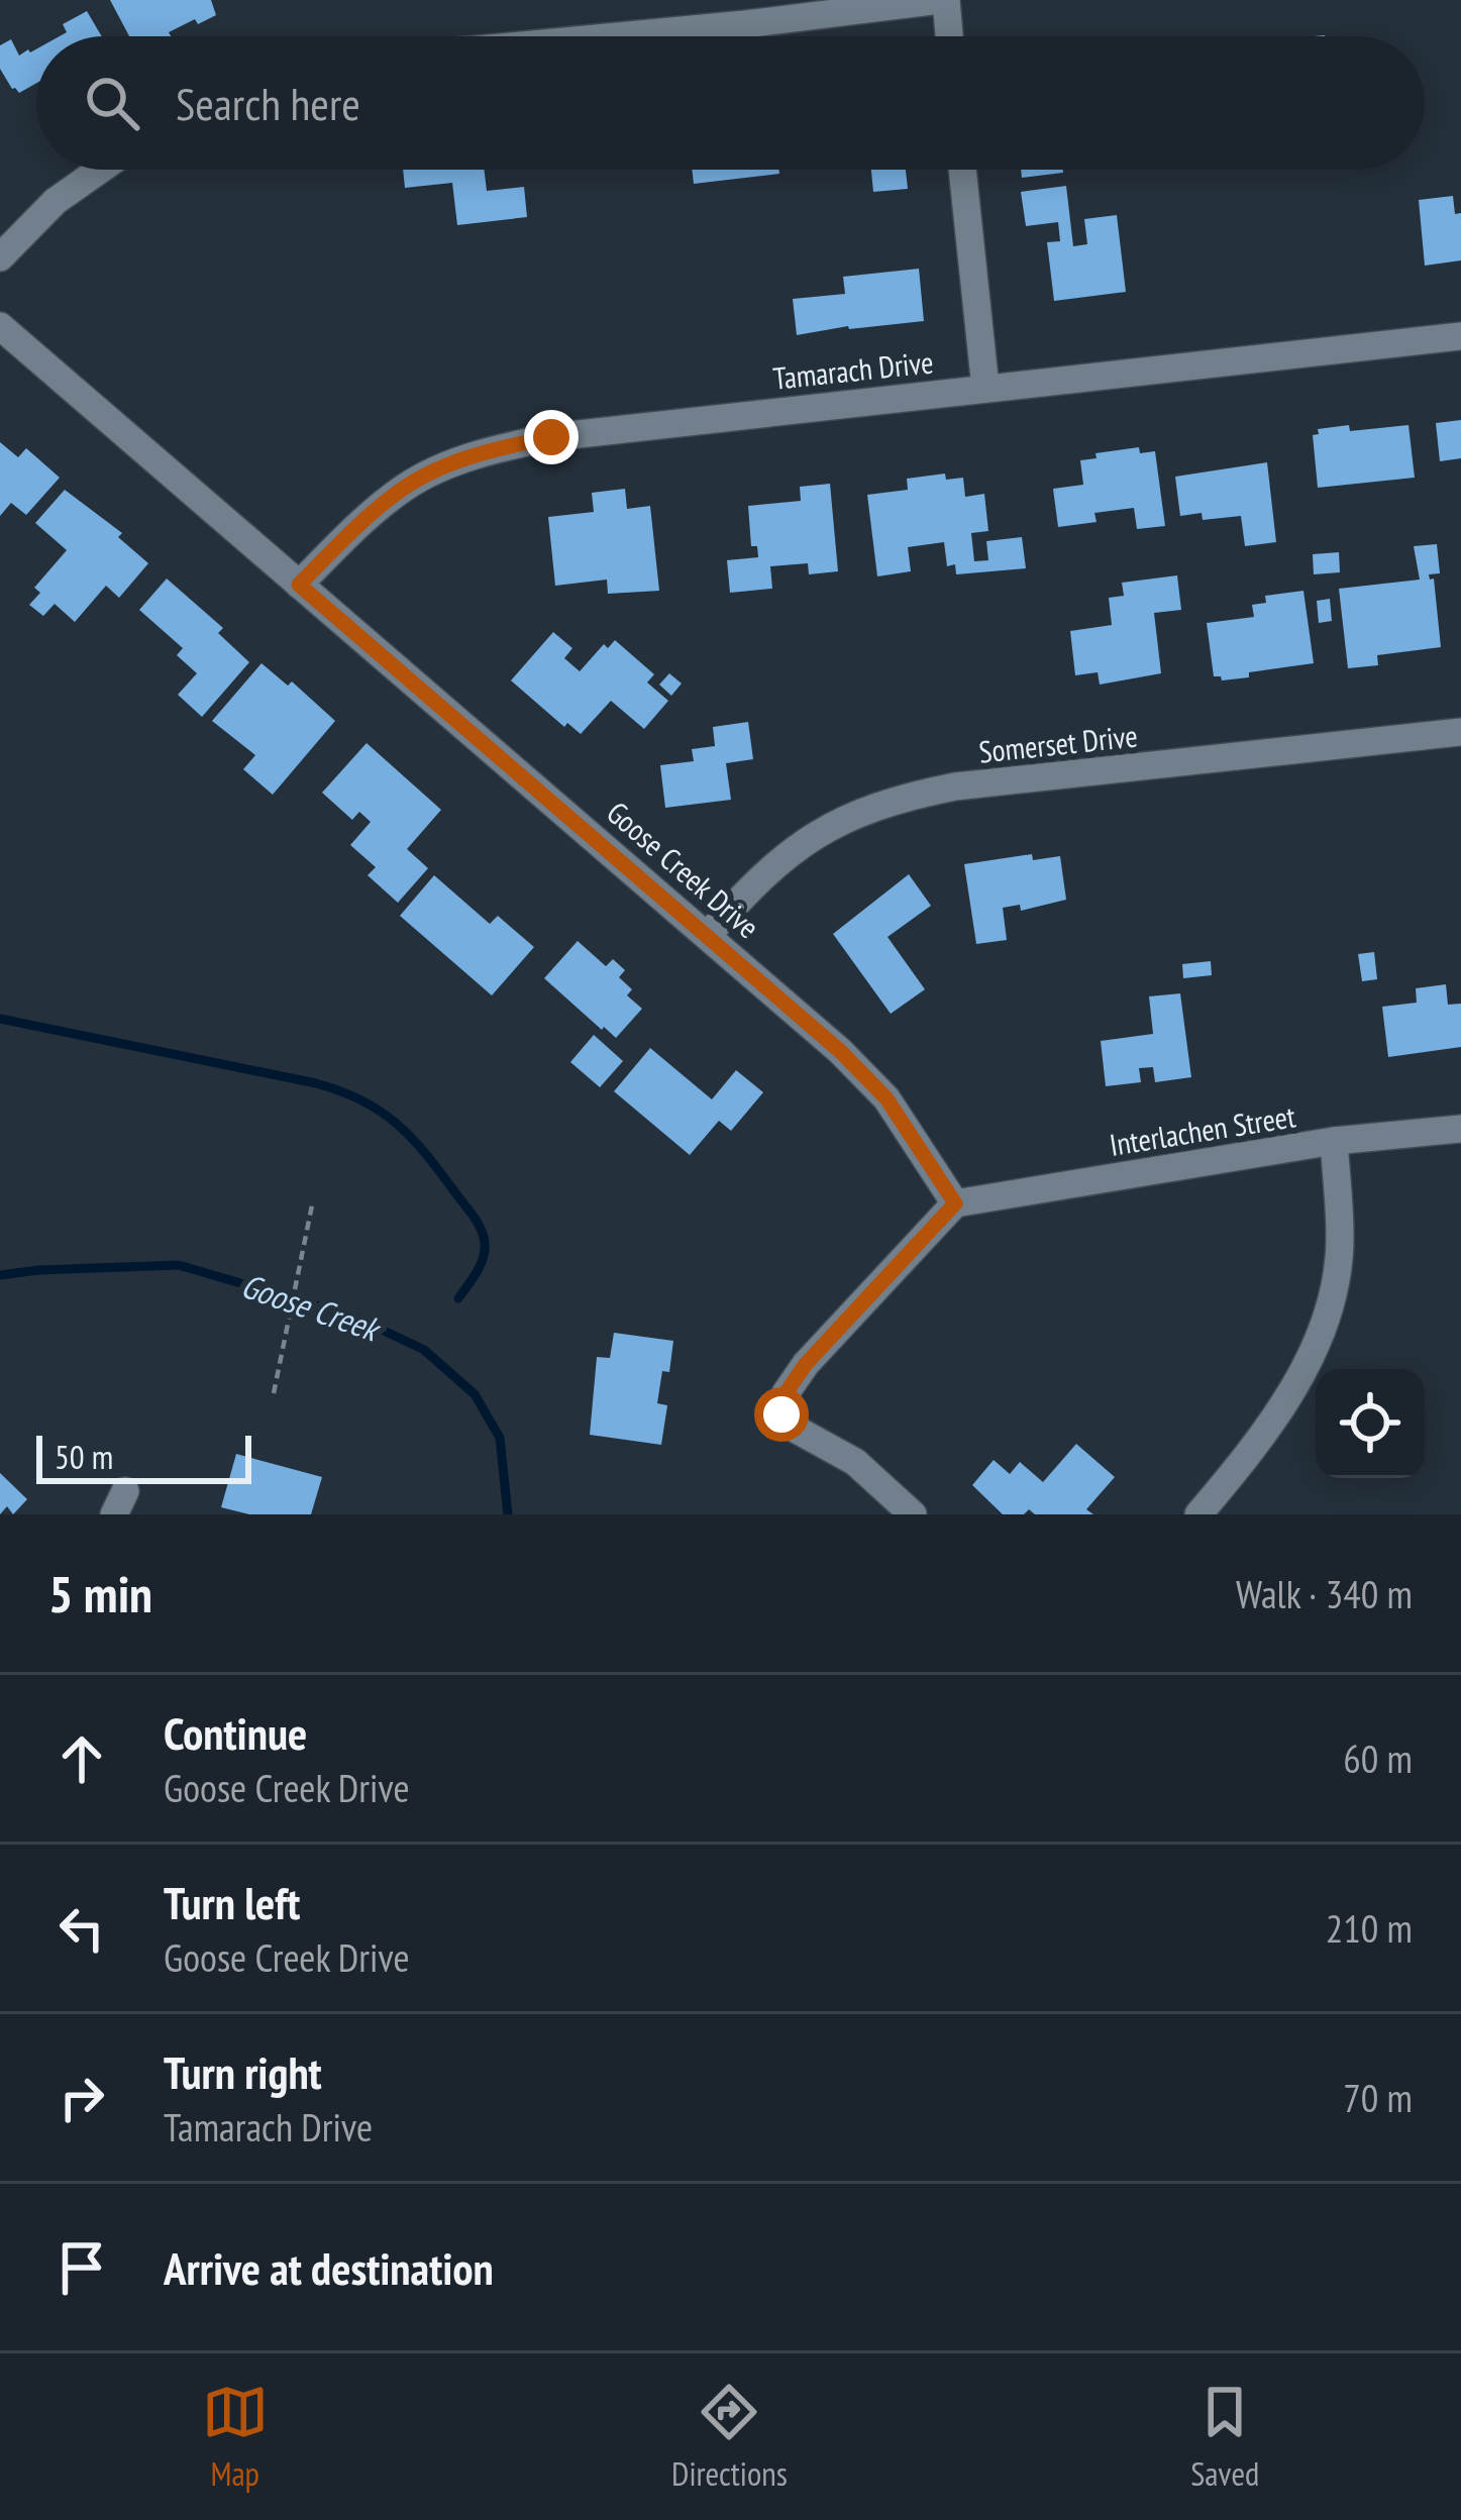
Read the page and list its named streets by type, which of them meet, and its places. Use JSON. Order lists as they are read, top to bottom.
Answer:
{
  "streets": {
    "street": [
      "Tamarach Drive",
      "Somerset Drive",
      "Goose Creek Drive",
      "Interlachen Street"
    ]
  },
  "crossings": [
    ["Tamarach Drive", "Goose Creek Drive"],
    ["Somerset Drive", "Goose Creek Drive"],
    ["Goose Creek Drive", "Interlachen Street"]
  ],
  "water": ["Goose Creek"],
  "scale_bar": "50 m",
  "page": {
    "search": "Search here",
    "scale": "50 m",
    "heading": ["5 min", "Walk · 340 m"],
    "list": [
      ["Continue", "Goose Creek Drive", "60 m"],
      ["Turn left", "Goose Creek Drive", "210 m"],
      ["Turn right", "Tamarach Drive", "70 m"],
      "Arrive at destination"
    ],
    "nav": ["Map", "Directions", "Saved"]
  }
}
